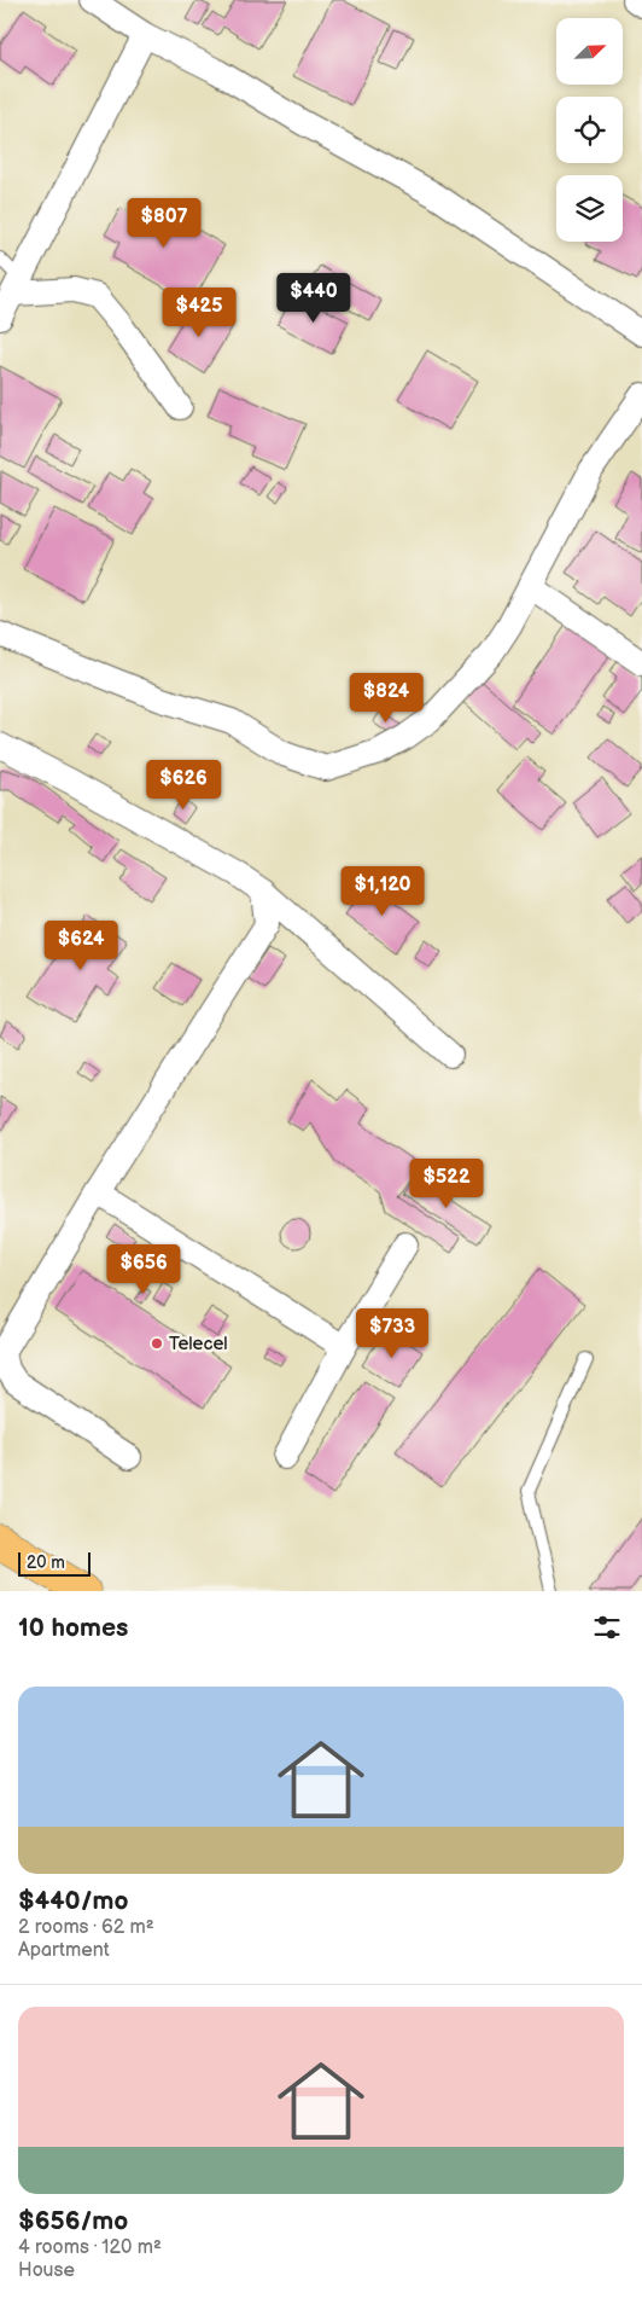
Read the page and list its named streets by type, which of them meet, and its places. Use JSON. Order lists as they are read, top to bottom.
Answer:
{
  "places": ["Telecel"],
  "scale_bar": "20 m",
  "north": "top right",
  "page": {
    "price": [
      "$807",
      "$440",
      "$425",
      "$824",
      "$626",
      "$1,120",
      "$624",
      "$522",
      "$656",
      "$733"
    ],
    "scale": "20 m",
    "heading": "10 homes",
    "list": [
      {
        "name": "$440/mo",
        "note": "2 rooms · 62 m² · Apartment"
      },
      {
        "name": "$656/mo",
        "note": "4 rooms · 120 m² · House"
      }
    ]
  }
}
